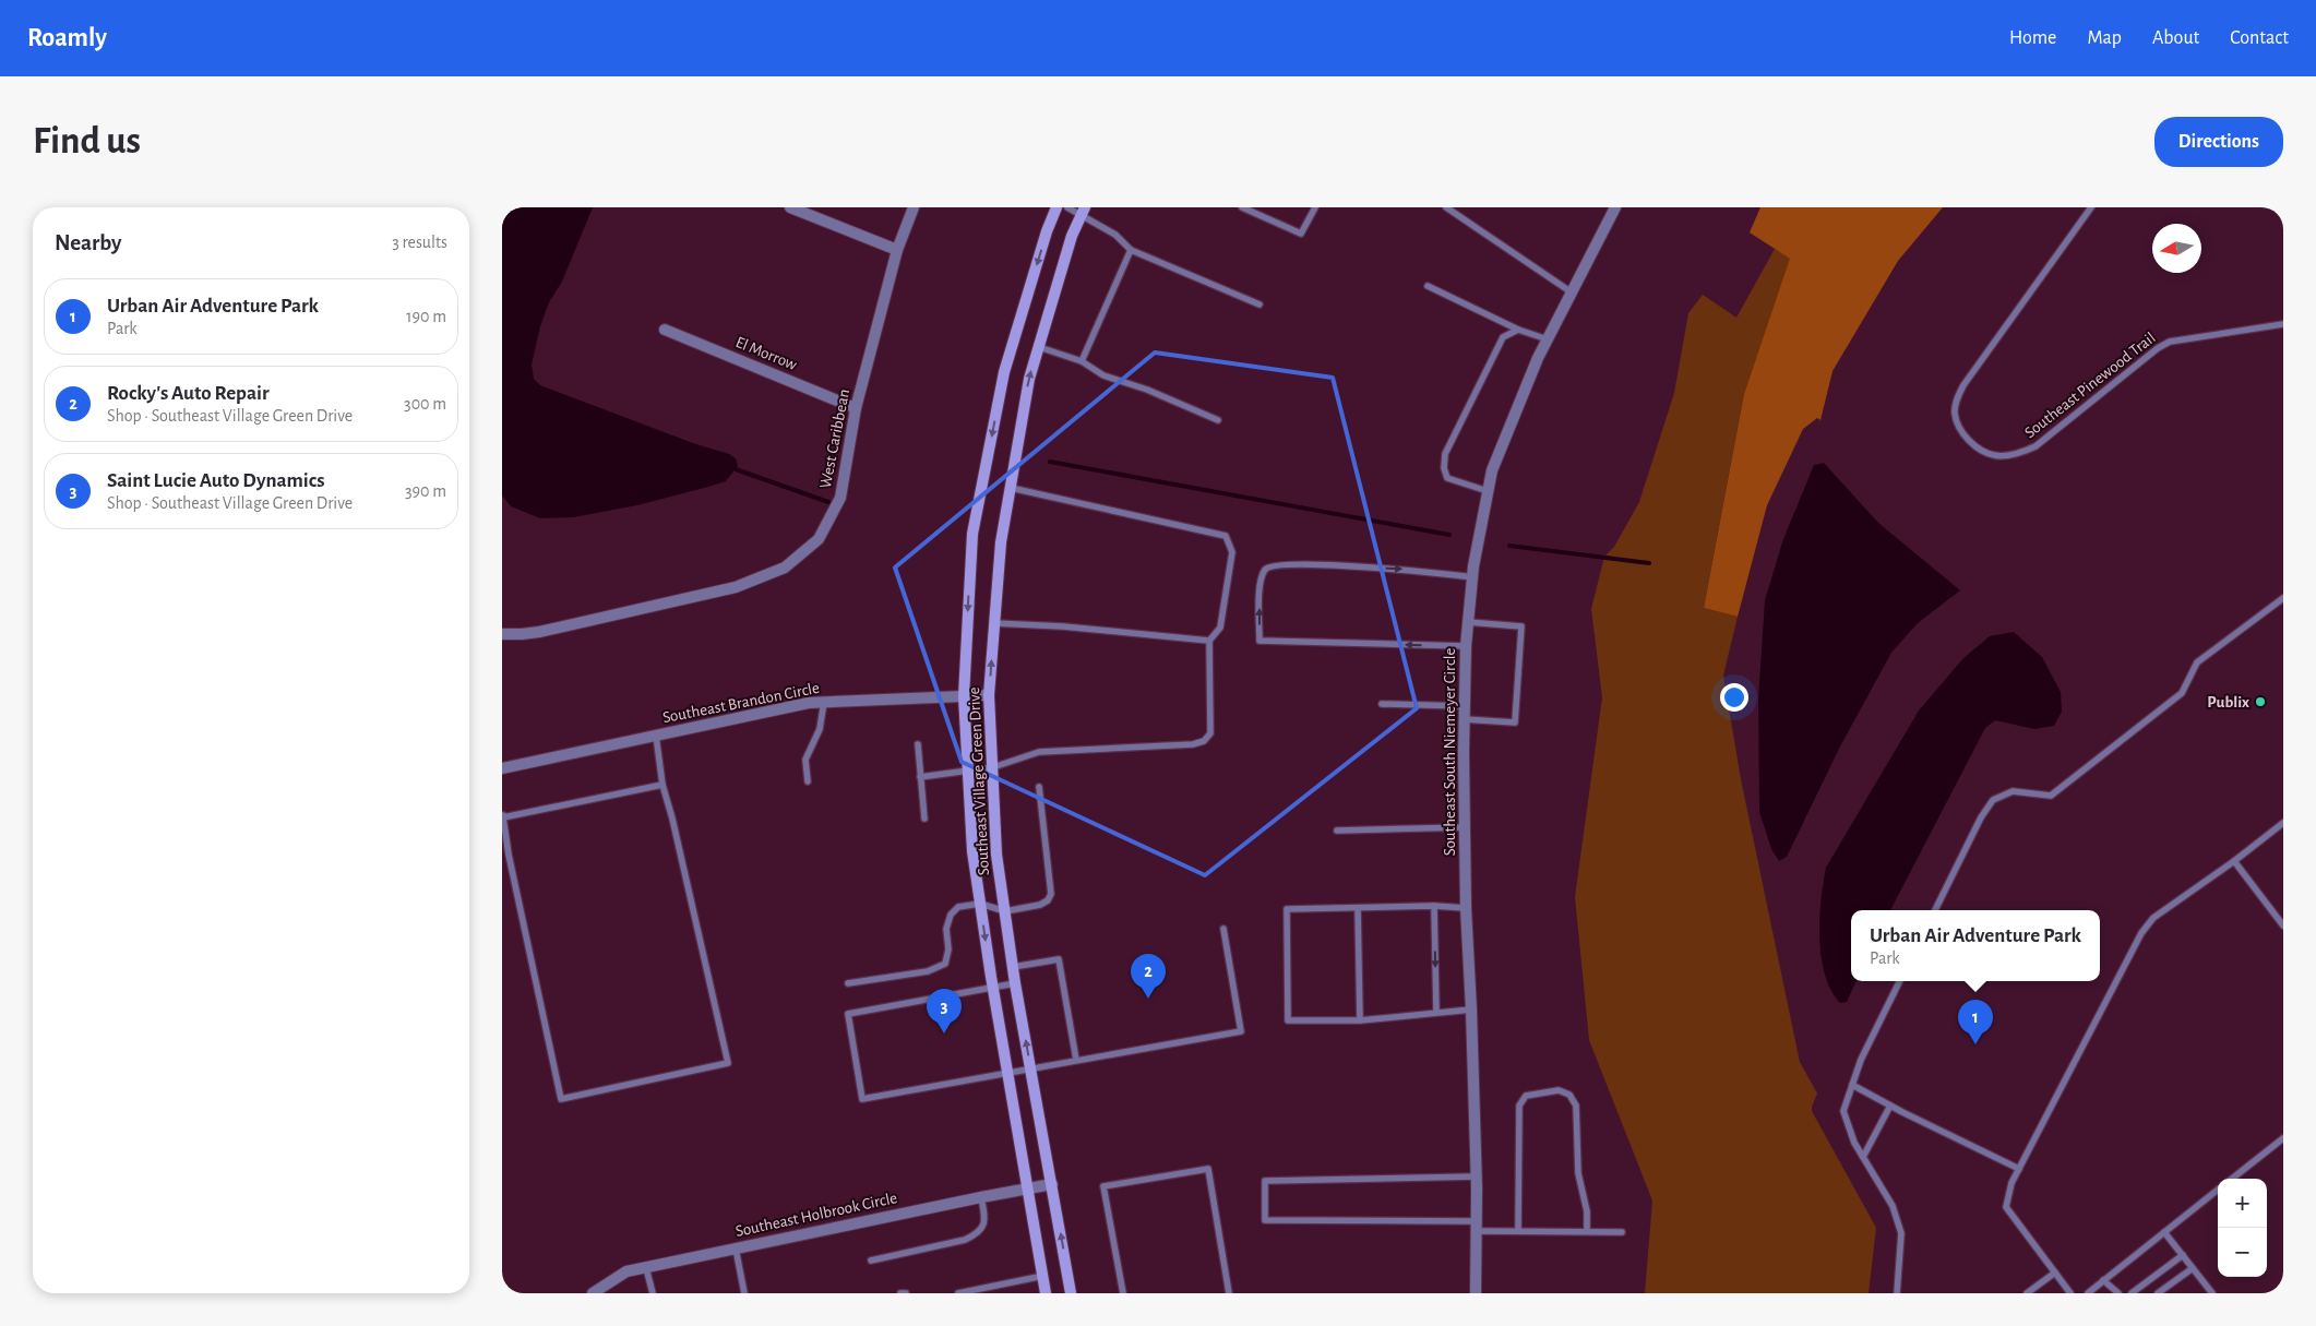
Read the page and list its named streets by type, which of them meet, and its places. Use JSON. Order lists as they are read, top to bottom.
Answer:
{
  "streets": {
    "street": [
      "El Morrow",
      "West Caribbean",
      "Southeast Brandon Circle",
      "Southeast South Niemeyer Circle",
      "Southeast Village Green Drive",
      "Southeast Holbrook Circle"
    ],
    "lane": ["Southeast Pinewood Trail"]
  },
  "crossings": [
    ["El Morrow", "West Caribbean"],
    ["Southeast Brandon Circle", "Southeast Village Green Drive"],
    ["Southeast Village Green Drive", "Southeast Holbrook Circle"]
  ],
  "places": ["Publix"],
  "north": "left",
  "page": {
    "header": "Roamly",
    "nav": [
      "Home",
      "Map",
      "About",
      "Contact"
    ],
    "buttons": "Directions",
    "title": "Find us",
    "heading": ["Nearby", "3 results"],
    "list": [
      {
        "mark": "1",
        "name": "Urban Air Adventure Park",
        "note": "Park",
        "value": "190 m"
      },
      {
        "mark": "2",
        "name": "Rocky's Auto Repair",
        "note": "Shop · Southeast Village Green Drive",
        "value": "300 m"
      },
      {
        "mark": "3",
        "name": "Saint Lucie Auto Dynamics",
        "note": "Shop · Southeast Village Green Drive",
        "value": "390 m"
      }
    ],
    "popup": ["Urban Air Adventure Park", "Park"],
    "pins": ["2", "3", "1"],
    "map_buttons": ["+", "−"]
  }
}
